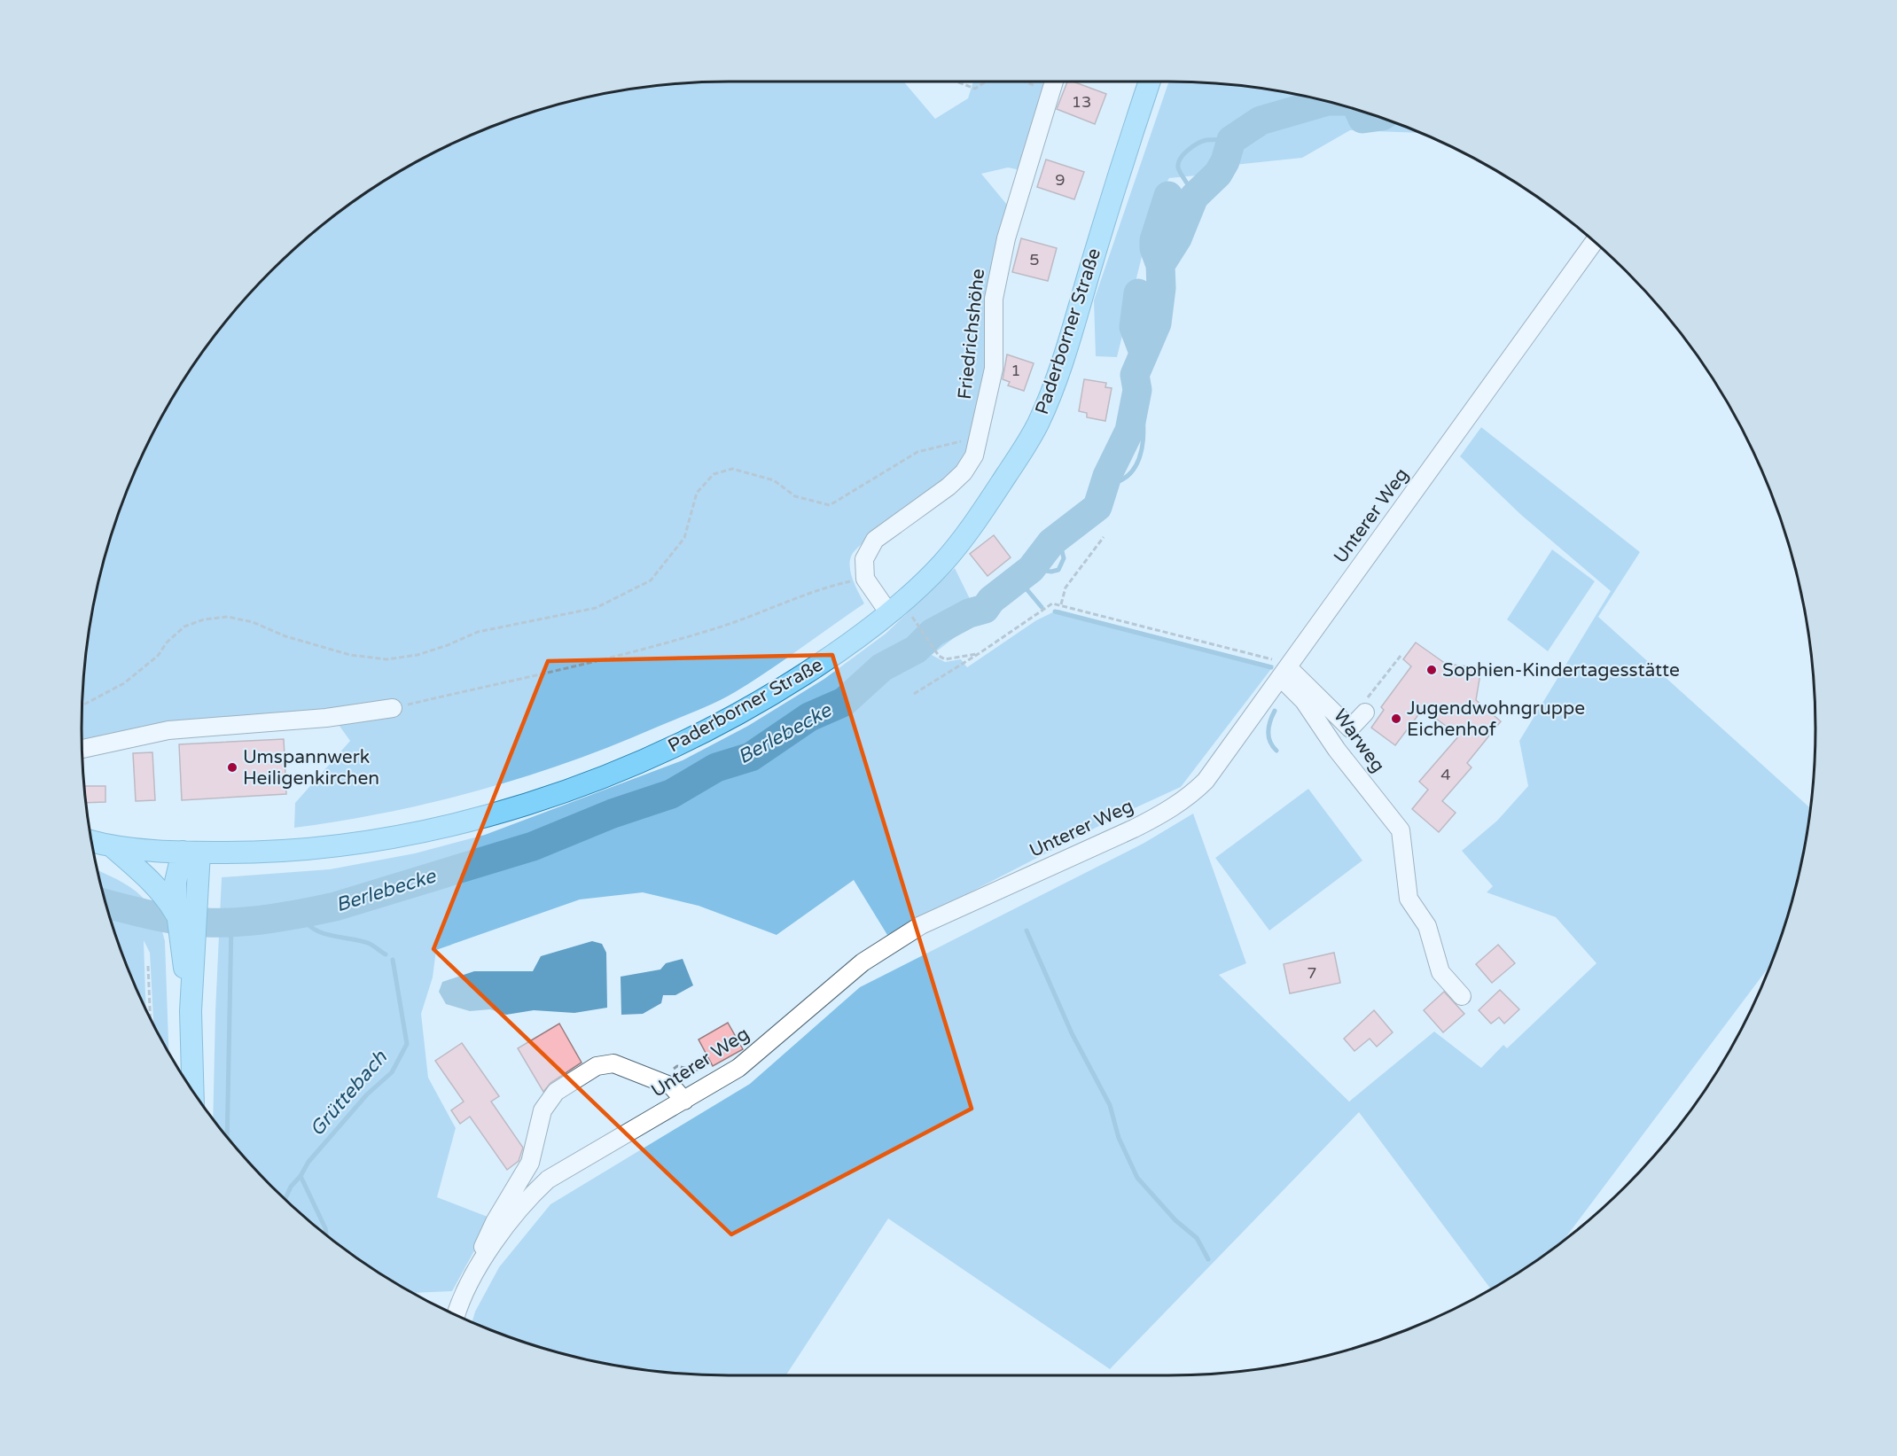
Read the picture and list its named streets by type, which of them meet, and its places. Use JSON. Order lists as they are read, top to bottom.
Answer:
{
  "streets": {
    "main road": ["Paderborner Straße"],
    "street": ["Friedrichshöhe", "Unterer Weg", "Warweg"]
  },
  "crossings": [
    ["Unterer Weg", "Warweg"]
  ],
  "water": ["Berlebecke", "Grüttebach"],
  "places": ["Sophien-Kindertagesstätte", "Jugendwohngruppe Eichenhof", "Umspannwerk Heiligenkirchen"],
  "house_numbers": [
    "13",
    "9",
    "5",
    "1",
    "4",
    "7"
  ]
}
